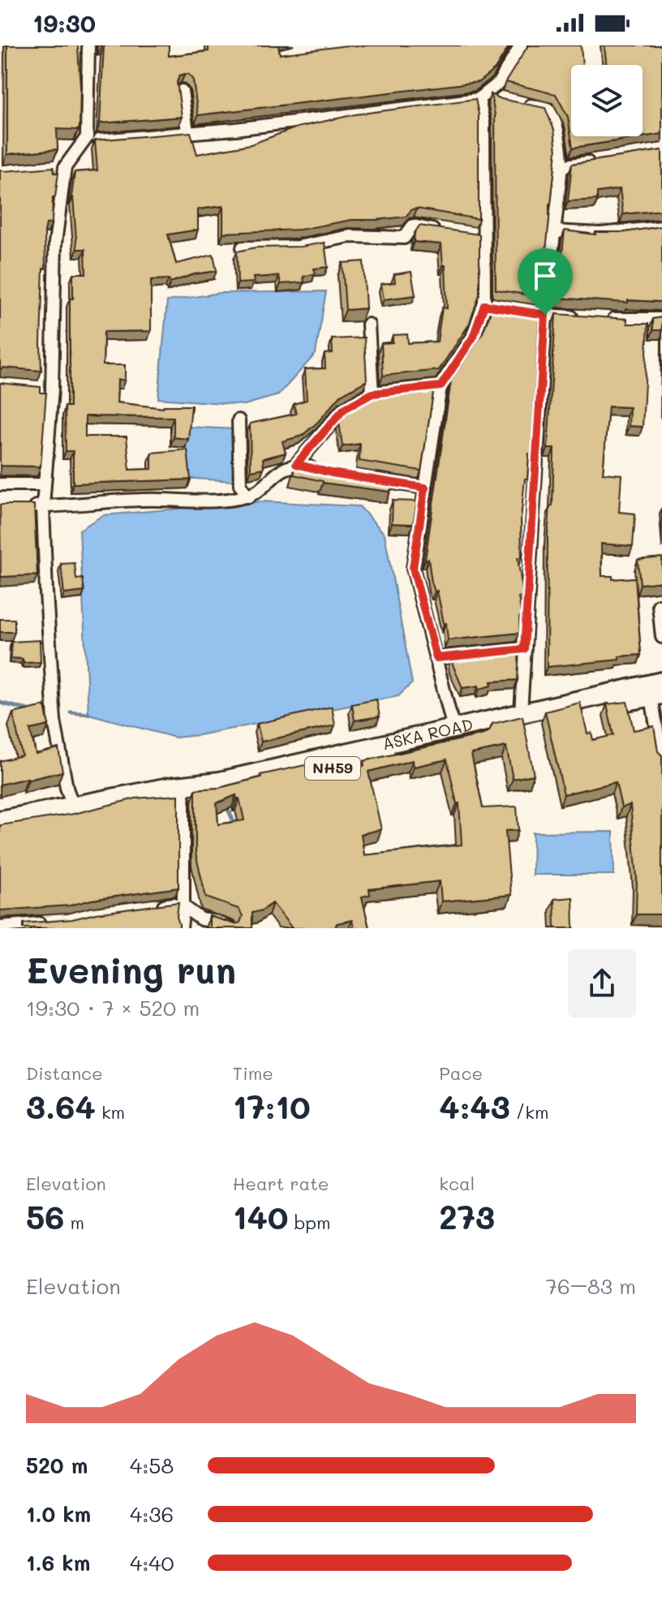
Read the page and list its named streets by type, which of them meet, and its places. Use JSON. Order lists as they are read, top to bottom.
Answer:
{
  "streets": {
    "highway": ["ASKA ROAD", "NH59"]
  },
  "crossings": [
    ["ASKA ROAD", "NH59"]
  ],
  "page": {
    "status": "19:30",
    "heading": ["Evening run", "19:30 · 7 × 520 m"],
    "stats": [
      ["Distance", "3.64 km"],
      ["Time", "17:10"],
      ["Pace", "4:43 /km"],
      ["Elevation", "56 m"],
      ["Heart rate", "140 bpm"],
      ["kcal", "273"]
    ],
    "chart": ["Elevation", "76–83 m"],
    "list": [
      {
        "name": "520 m",
        "note": "4:58"
      },
      {
        "name": "1.0 km",
        "note": "4:36"
      },
      {
        "name": "1.6 km",
        "note": "4:40"
      }
    ]
  }
}
